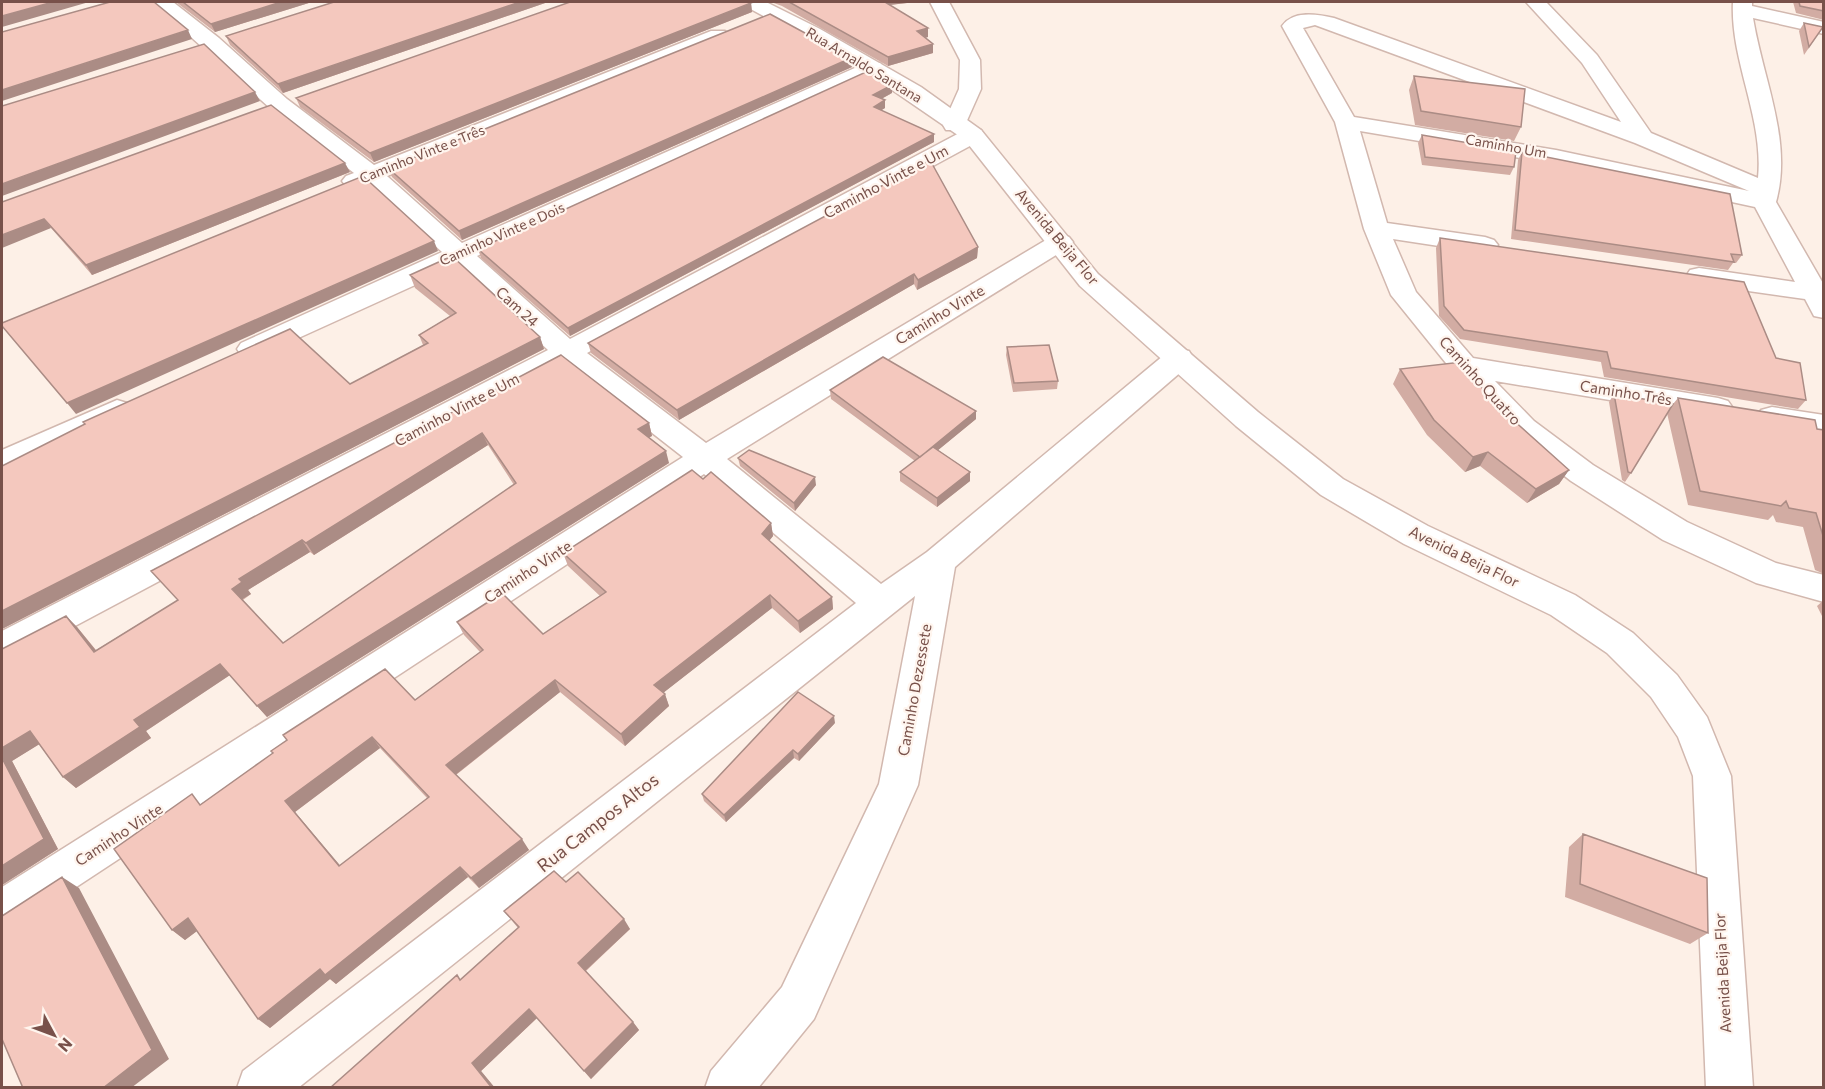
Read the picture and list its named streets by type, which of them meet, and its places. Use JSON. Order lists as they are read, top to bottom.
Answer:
{
  "streets": {
    "street": [
      "Rua Arnaldo Santana",
      "Caminho Um",
      "Caminho Vinte e Três",
      "Caminho Vinte e Um",
      "Caminho Vinte e Dois",
      "Avenida Beija Flor",
      "Cam 24",
      "Caminho Vinte",
      "Caminho Quatro",
      "Caminho Três",
      "Caminho Dezessete",
      "Rua Campos Altos"
    ]
  },
  "crossings": [
    ["Rua Arnaldo Santana", "Caminho Vinte e Três"],
    ["Rua Arnaldo Santana", "Caminho Vinte e Um"],
    ["Rua Arnaldo Santana", "Caminho Vinte e Dois"],
    ["Rua Arnaldo Santana", "Avenida Beija Flor"],
    ["Caminho Um", "Caminho Quatro"],
    ["Caminho Vinte e Três", "Cam 24"],
    ["Caminho Vinte e Um", "Avenida Beija Flor"],
    ["Caminho Vinte e Um", "Cam 24"],
    ["Caminho Vinte e Dois", "Cam 24"],
    ["Avenida Beija Flor", "Caminho Vinte"],
    ["Cam 24", "Caminho Vinte"],
    ["Cam 24", "Rua Campos Altos"],
    ["Caminho Quatro", "Caminho Três"],
    ["Caminho Dezessete", "Rua Campos Altos"]
  ],
  "north": "bottom right"
}
